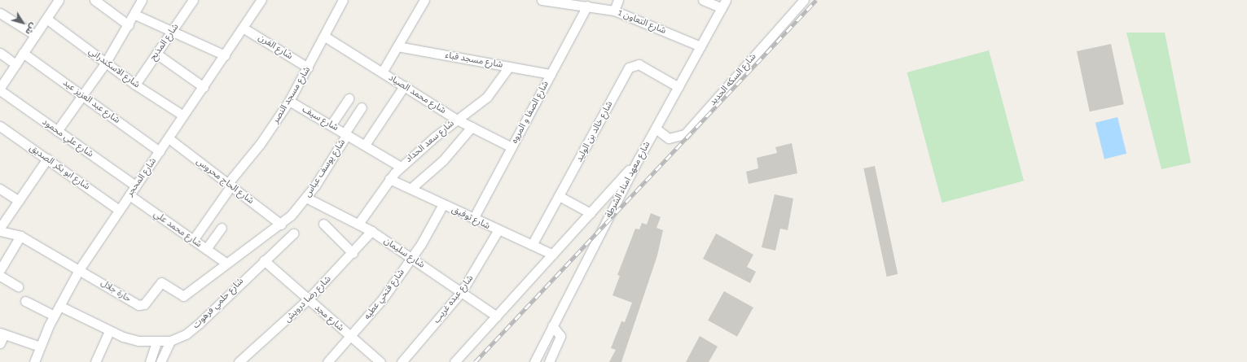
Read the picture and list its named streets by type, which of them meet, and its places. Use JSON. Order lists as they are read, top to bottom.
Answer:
{
  "streets": {
    "street": [
      "شارع التعاون 1",
      "شارع المذبح",
      "شارع الفرن",
      "شارع مسجد قباء",
      "شارع الاسكندراني",
      "شارع السكه الحديد",
      "شارع محمد الصياد",
      "شارع مسجد النصر",
      "شارع عبد العزيز عيد",
      "شارع الصفا و المروه",
      "شارع سيف",
      "شارع خالد بن الوليد",
      "شارع علي محمود",
      "شارع سعد الحداد",
      "شارع ابو بكر الصديق",
      "شارع يوسف عباس",
      "شارع المحجر",
      "شارع معهد امناء الشرطة",
      "شارع الحاج محروس",
      "شارع توفيق",
      "شارع محمد علي",
      "شارع سليمان",
      "حارة جلال",
      "شارع فتحي عطيه",
      "شارع رضا درويش",
      "شارع عبده غريب",
      "شارع حلمي فرهوت",
      "شارع مجد"
    ]
  },
  "crossings": [
    ["شارع التعاون 1", "شارع الصفا و المروه"],
    ["شارع التعاون 1", "شارع معهد امناء الشرطة"],
    ["شارع المذبح", "شارع الاسكندراني"],
    ["شارع الفرن", "شارع مسجد النصر"],
    ["شارع الفرن", "شارع المحجر"],
    ["شارع مسجد قباء", "شارع الصفا و المروه"],
    ["شارع مسجد قباء", "شارع سعد الحداد"],
    ["شارع الاسكندراني", "شارع المحجر"],
    ["شارع السكه الحديد", "شارع معهد امناء الشرطة"],
    ["شارع محمد الصياد", "شارع مسجد النصر"],
    ["شارع محمد الصياد", "شارع الصفا و المروه"],
    ["شارع محمد الصياد", "شارع سعد الحداد"],
    ["شارع مسجد النصر", "شارع سيف"],
    ["شارع مسجد النصر", "شارع الحاج محروس"],
    ["شارع مسجد النصر", "شارع محمد علي"],
    ["شارع عبد العزيز عيد", "شارع المحجر"],
    ["شارع الصفا و المروه", "شارع توفيق"],
    ["شارع سيف", "شارع سعد الحداد"],
    ["شارع سيف", "شارع يوسف عباس"],
    ["شارع خالد بن الوليد", "شارع معهد امناء الشرطة"],
    ["شارع خالد بن الوليد", "شارع توفيق"],
    ["شارع علي محمود", "شارع المحجر"],
    ["شارع سعد الحداد", "شارع توفيق"],
    ["شارع سعد الحداد", "شارع سليمان"],
    ["شارع ابو بكر الصديق", "شارع المحجر"],
    ["شارع يوسف عباس", "شارع الحاج محروس"],
    ["شارع يوسف عباس", "شارع محمد علي"],
    ["شارع يوسف عباس", "شارع سليمان"],
    ["شارع يوسف عباس", "حارة جلال"],
    ["شارع المحجر", "شارع الحاج محروس"],
    ["شارع المحجر", "شارع محمد علي"],
    ["شارع المحجر", "حارة جلال"],
    ["شارع المحجر", "شارع حلمي فرهوت"],
    ["شارع توفيق", "شارع فتحي عطيه"],
    ["شارع توفيق", "شارع عبده غريب"],
    ["شارع محمد علي", "حارة جلال"],
    ["شارع سليمان", "شارع فتحي عطيه"],
    ["شارع سليمان", "شارع رضا درويش"],
    ["شارع سليمان", "شارع عبده غريب"],
    ["شارع فتحي عطيه", "شارع مجد"],
    ["شارع رضا درويش", "شارع مجد"],
    ["شارع حلمي فرهوت", "شارع مجد"]
  ],
  "north": "bottom right"
}
